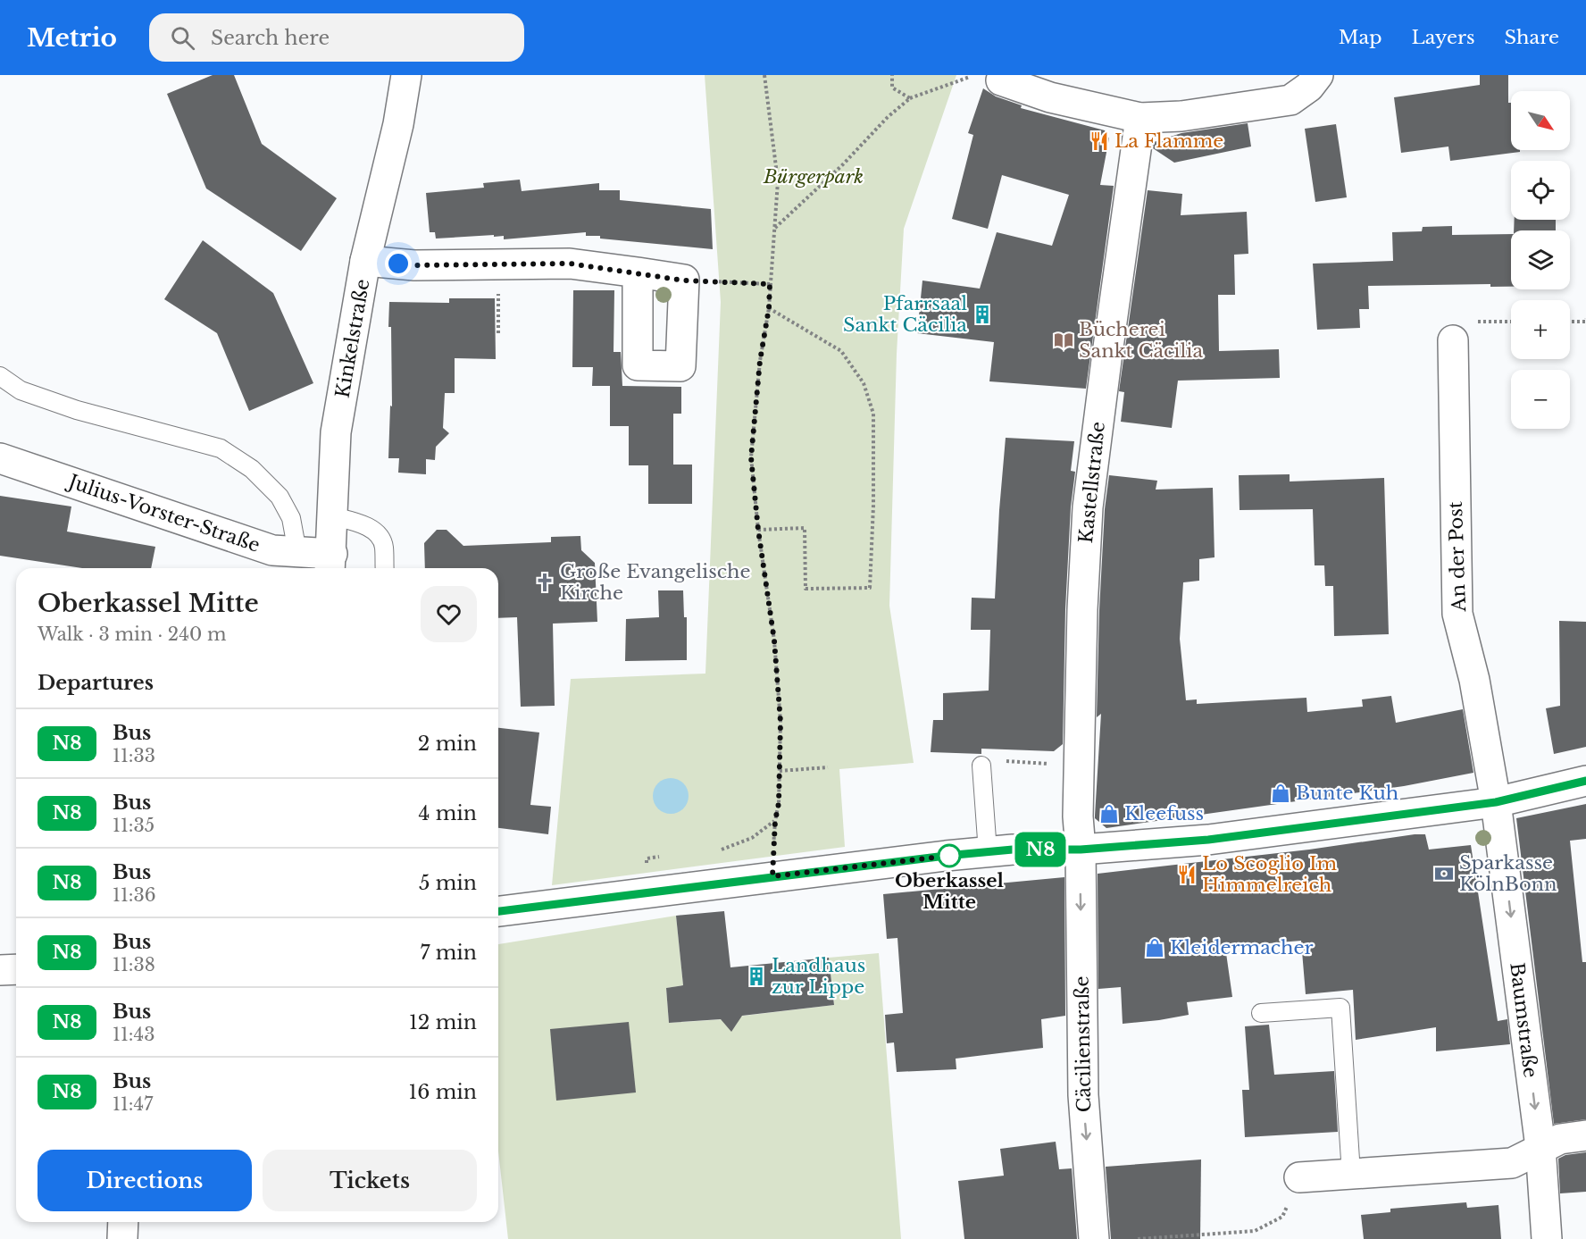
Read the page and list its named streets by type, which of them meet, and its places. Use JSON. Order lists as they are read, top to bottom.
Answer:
{
  "streets": {
    "street": [
      "Kinkelstraße",
      "Kastellstraße",
      "Julius-Vorster-Straße",
      "An der Post",
      "Baumstraße",
      "Cäcilienstraße"
    ]
  },
  "crossings": [
    ["Kinkelstraße", "Julius-Vorster-Straße"],
    ["Kastellstraße", "Cäcilienstraße"],
    ["An der Post", "Baumstraße"]
  ],
  "one_way": ["Baumstraße", "Cäcilienstraße"],
  "parks": ["Bürgerpark"],
  "places": {
    "restaurant": ["La Flamme", "Lo Scoglio Im Himmelreich"],
    "building": ["Pfarrsaal Sankt Cäcilia", "Landhaus zur Lippe"],
    "library": ["Bücherei Sankt Cäcilia"],
    "church": ["Große Evangelische Kirche"],
    "shop": ["Bunte Kuh", "Kleefuss", "Kleidermacher"],
    "other": ["Oberkassel Mitte"],
    "bank": ["Sparkasse KölnBonn"]
  },
  "lines": ["bus line N8"],
  "north": "bottom right",
  "page": {
    "header": "Metrio",
    "search": "Search here",
    "nav": ["Map", "Layers", "Share"],
    "on_map": "N8",
    "map_buttons": ["+", "−"],
    "heading": [
      ["Oberkassel Mitte", "Walk · 3 min · 240 m"],
      "Departures"
    ],
    "list": [
      {
        "mark": "N8",
        "name": "Bus",
        "note": "11:33",
        "value": "2 min"
      },
      {
        "mark": "N8",
        "name": "Bus",
        "note": "11:35",
        "value": "4 min"
      },
      {
        "mark": "N8",
        "name": "Bus",
        "note": "11:36",
        "value": "5 min"
      },
      {
        "mark": "N8",
        "name": "Bus",
        "note": "11:38",
        "value": "7 min"
      },
      {
        "mark": "N8",
        "name": "Bus",
        "note": "11:43",
        "value": "12 min"
      },
      {
        "mark": "N8",
        "name": "Bus",
        "note": "11:47",
        "value": "16 min"
      }
    ],
    "buttons": ["Directions", "Tickets"]
  }
}
